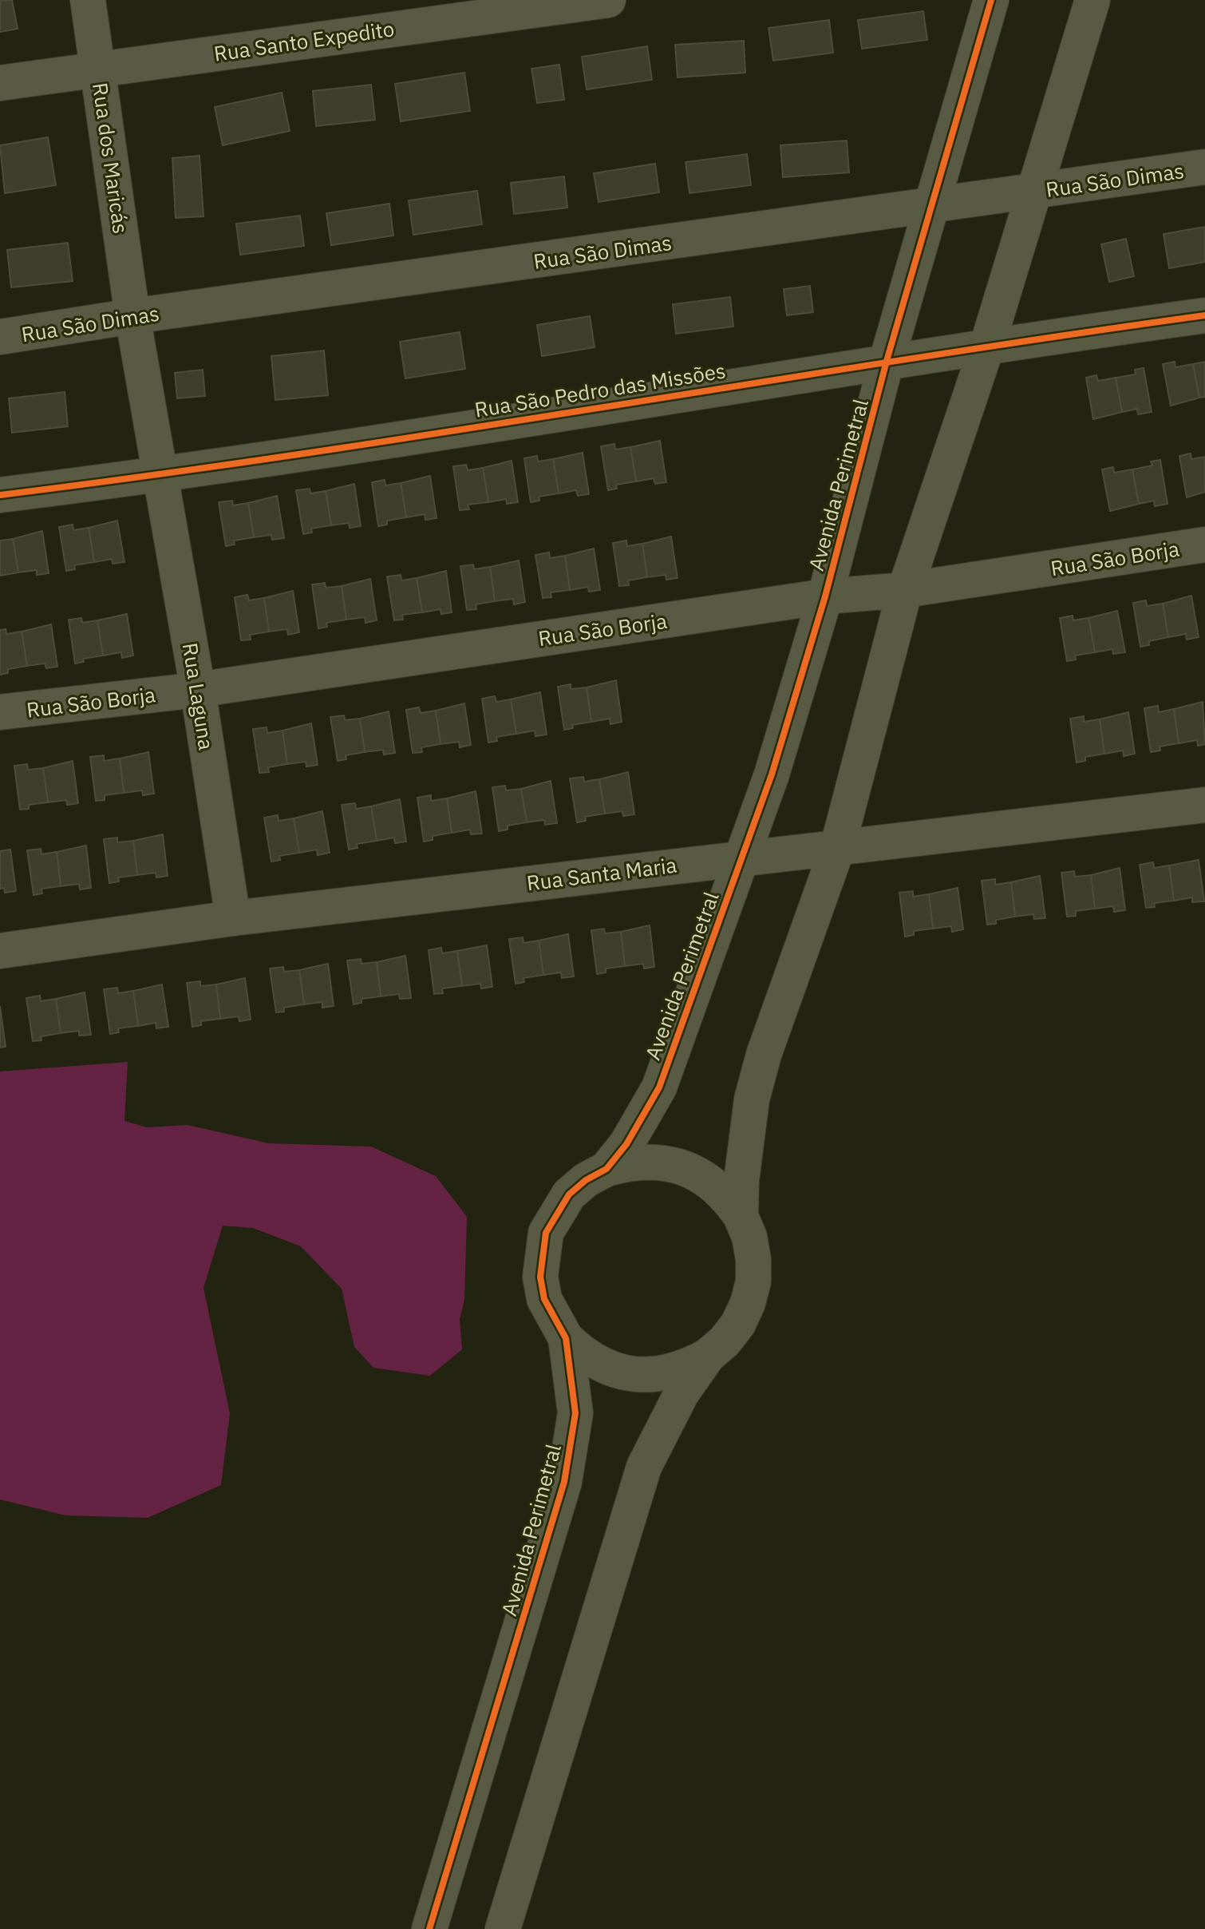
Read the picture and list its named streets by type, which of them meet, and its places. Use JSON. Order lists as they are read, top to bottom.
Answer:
{
  "streets": {
    "street": [
      "Rua Santo Expedito",
      "Rua dos Maricás",
      "Rua São Dimas",
      "Rua São Pedro das Missões",
      "Avenida Perimetral",
      "Rua São Borja",
      "Rua Laguna",
      "Rua Santa Maria"
    ]
  },
  "crossings": [
    ["Rua Santo Expedito", "Rua dos Maricás"],
    ["Rua dos Maricás", "Rua São Dimas"],
    ["Rua dos Maricás", "Rua São Pedro das Missões"],
    ["Rua dos Maricás", "Rua Laguna"],
    ["Rua São Dimas", "Avenida Perimetral"],
    ["Rua São Pedro das Missões", "Avenida Perimetral"],
    ["Rua São Pedro das Missões", "Rua Laguna"],
    ["Avenida Perimetral", "Rua São Borja"],
    ["Avenida Perimetral", "Rua Santa Maria"],
    ["Rua São Borja", "Rua Laguna"],
    ["Rua Laguna", "Rua Santa Maria"]
  ]
}
